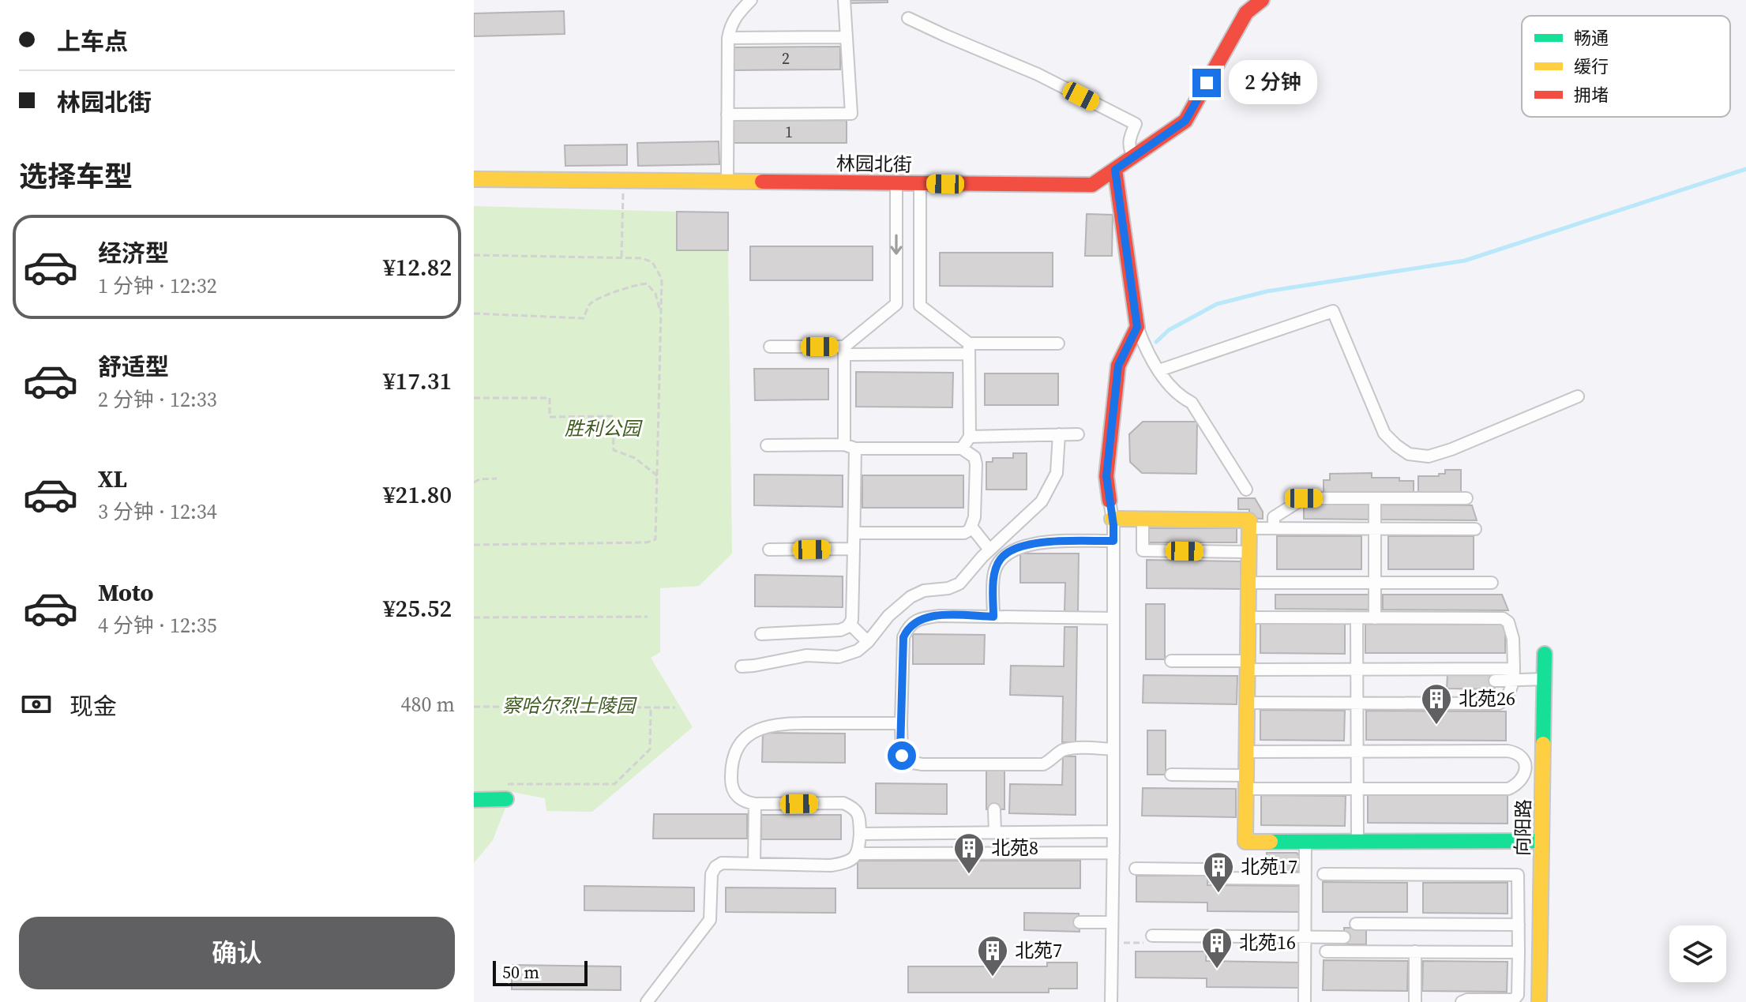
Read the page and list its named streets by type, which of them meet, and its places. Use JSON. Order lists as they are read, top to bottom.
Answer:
{
  "streets": {
    "street": ["林园北街", "向阳路"]
  },
  "parks": ["胜利公园", "察哈尔烈士陵园"],
  "places": {
    "building": [
      "北苑26",
      "北苑8",
      "北苑17",
      "北苑16",
      "北苑7"
    ]
  },
  "house_numbers": ["2", "1"],
  "legend": ["畅通", "缓行", "拥堵"],
  "scale_bar": "50 m",
  "page": {
    "banner": ["上车点", "林园北街"],
    "bubble": "2 分钟",
    "heading": "选择车型",
    "list": [
      {
        "name": "经济型",
        "note": "1 分钟 · 12:32",
        "value": "¥12.82"
      },
      {
        "name": "舒适型",
        "note": "2 分钟 · 12:33",
        "value": "¥17.31"
      },
      {
        "name": "XL",
        "note": "3 分钟 · 12:34",
        "value": "¥21.80"
      },
      {
        "name": "Moto",
        "note": "4 分钟 · 12:35",
        "value": "¥25.52"
      }
    ],
    "pay": ["现金", "480 m"],
    "buttons": "确认",
    "scale": "50 m"
  }
}
